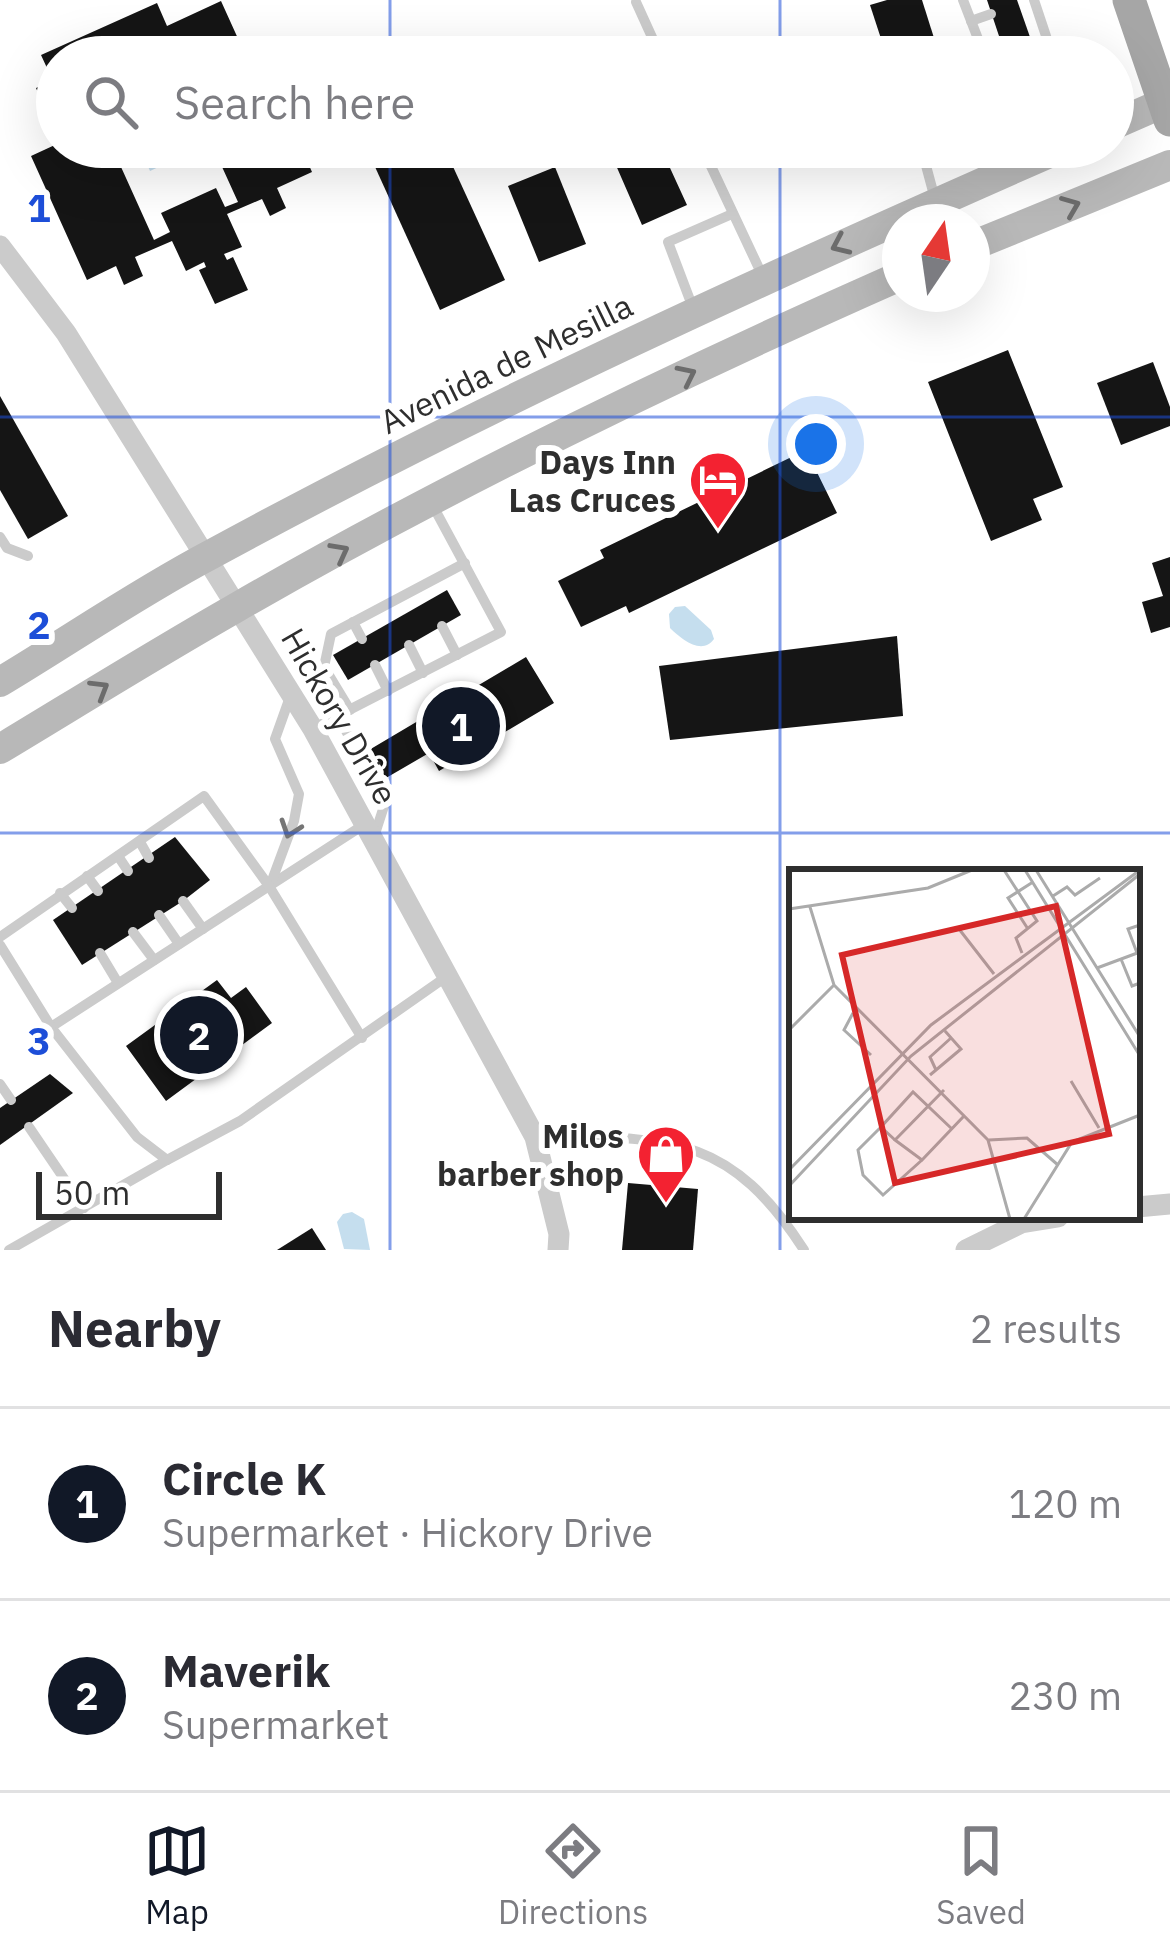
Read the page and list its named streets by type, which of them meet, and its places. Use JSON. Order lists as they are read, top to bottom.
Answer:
{
  "streets": {
    "main road": ["Avenida de Mesilla"],
    "street": ["Hickory Drive"]
  },
  "crossings": [
    ["Avenida de Mesilla", "Hickory Drive"]
  ],
  "places": {
    "hotel": ["Days Inn Las Cruces"],
    "shop": ["Milos barber shop"]
  },
  "scale_bar": "50 m",
  "north": "top",
  "page": {
    "search": "Search here",
    "pins": ["1", "2"],
    "scale": "50 m",
    "heading": ["Nearby", "2 results"],
    "list": [
      {
        "mark": "1",
        "name": "Circle K",
        "note": "Supermarket · Hickory Drive",
        "value": "120 m"
      },
      {
        "mark": "2",
        "name": "Maverik",
        "note": "Supermarket",
        "value": "230 m"
      }
    ],
    "nav": ["Map", "Directions", "Saved"]
  },
  "grid": {
    "rows": ["1", "2", "3"]
  }
}
